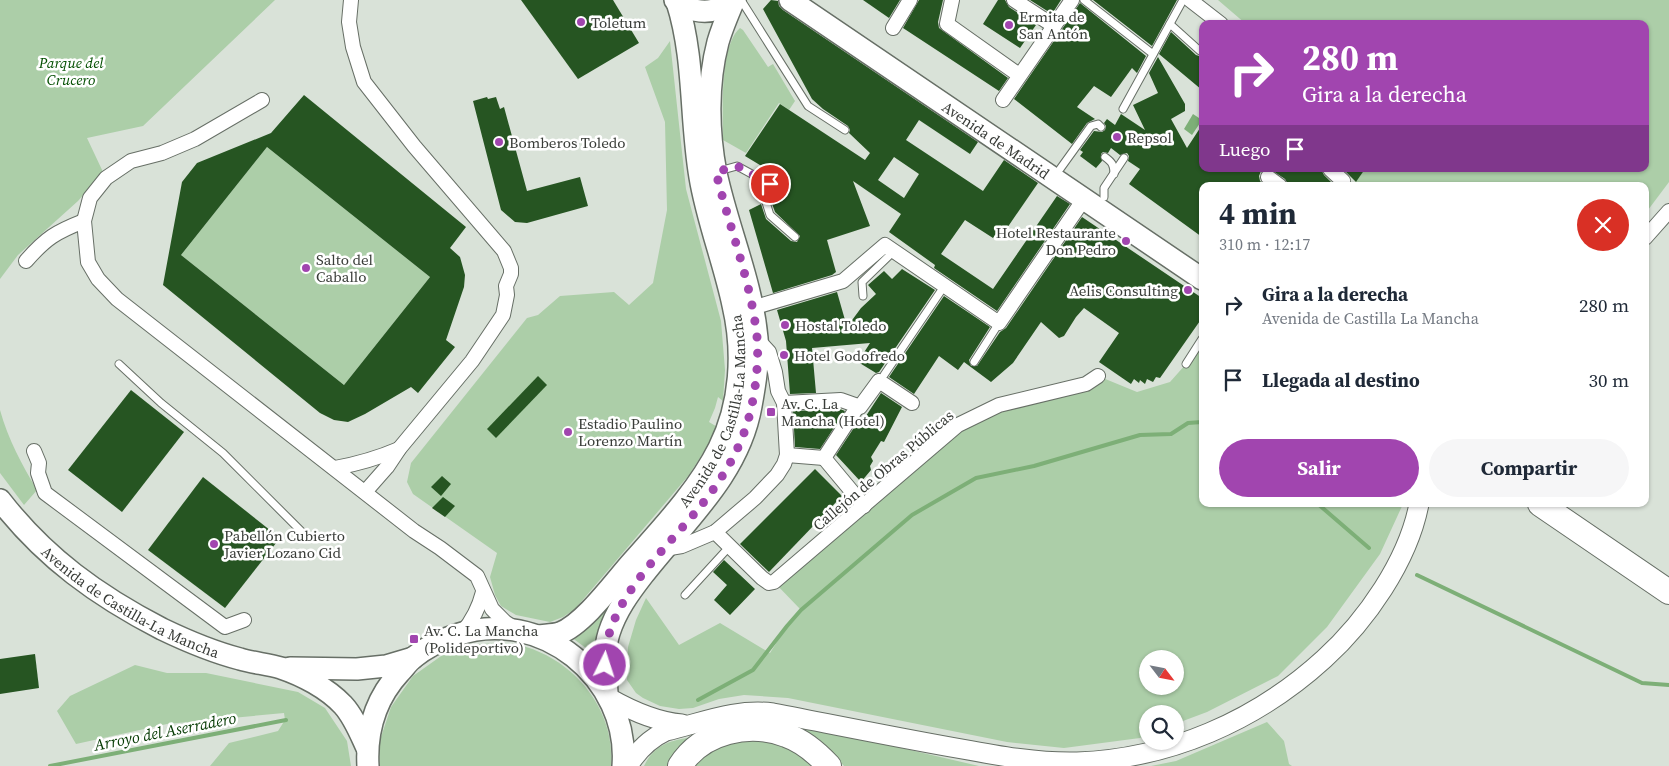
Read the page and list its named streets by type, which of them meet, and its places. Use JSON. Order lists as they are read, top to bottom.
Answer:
{
  "streets": {
    "main road": ["Avenida de Madrid", "Avenida de Castilla-La Mancha"],
    "street": ["Callejón de Obras Públicas"]
  },
  "water": ["Arroyo del Aserradero"],
  "parks": ["Parque del Crucero"],
  "places": {
    "other": [
      "Toletum",
      "Ermita de San Antón",
      "Repsol",
      "Bomberos Toledo",
      "Hotel Restaurante Don Pedro",
      "Salto del Caballo",
      "Aelis Consulting",
      "Hostal Toledo",
      "Hotel Godofredo",
      "Estadio Paulino Lorenzo Martín",
      "Pabellón Cubierto Javier Lozano Cid"
    ],
    "transit": ["Av. C. La Mancha (Hotel)", "Av. C. La Mancha (Polideportivo)"]
  },
  "north": "bottom right",
  "page": {
    "turn": ["280 m", "Gira a la derecha"],
    "then": "Luego",
    "heading": ["4 min", "310 m · 12:17"],
    "list": [
      {
        "name": "Gira a la derecha",
        "note": "Avenida de Castilla La Mancha",
        "value": "280 m"
      },
      {
        "name": "Llegada al destino",
        "value": "30 m"
      }
    ],
    "buttons": ["Salir", "Compartir"]
  }
}
